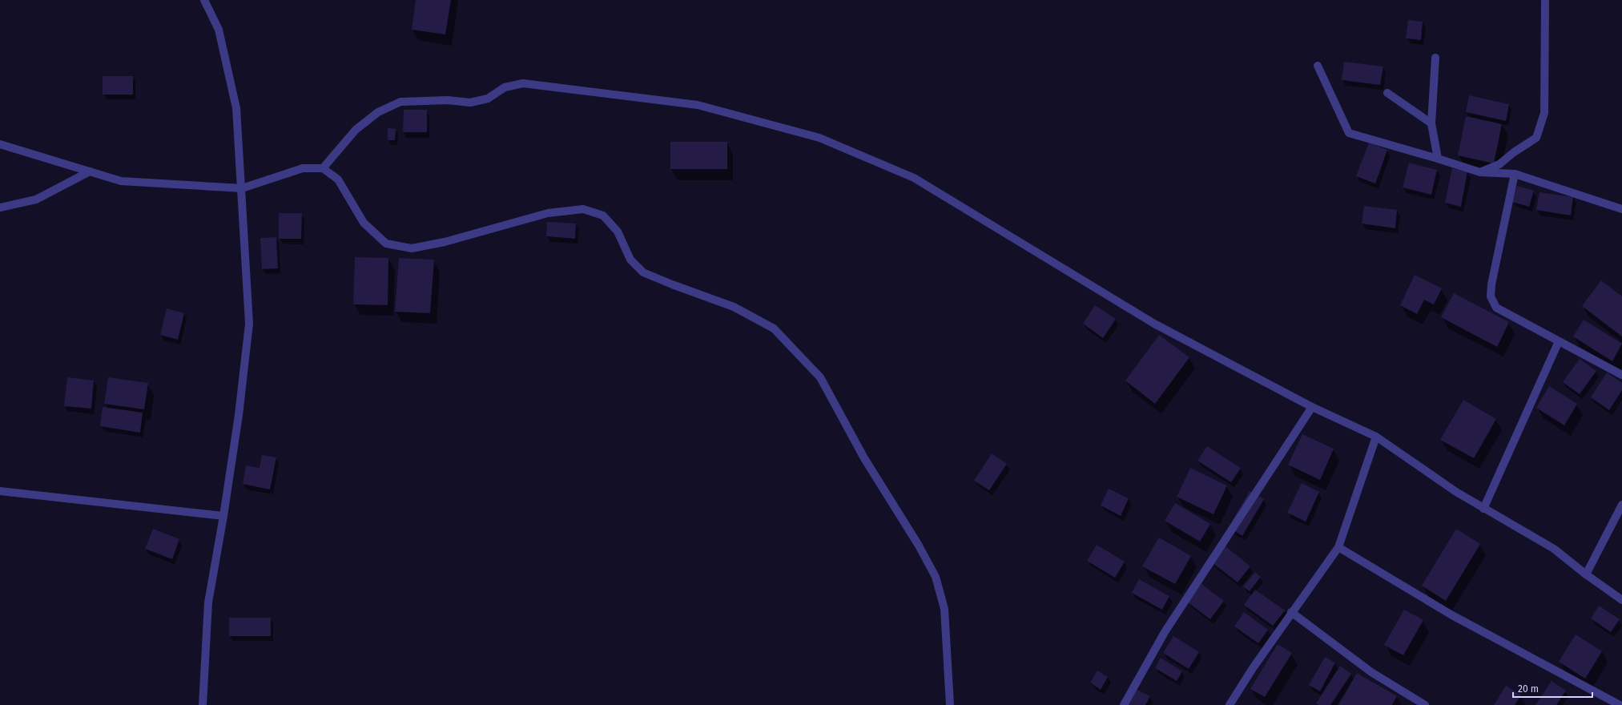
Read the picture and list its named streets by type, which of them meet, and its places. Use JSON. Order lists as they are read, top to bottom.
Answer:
{
  "scale_bar": "20 m"
}
